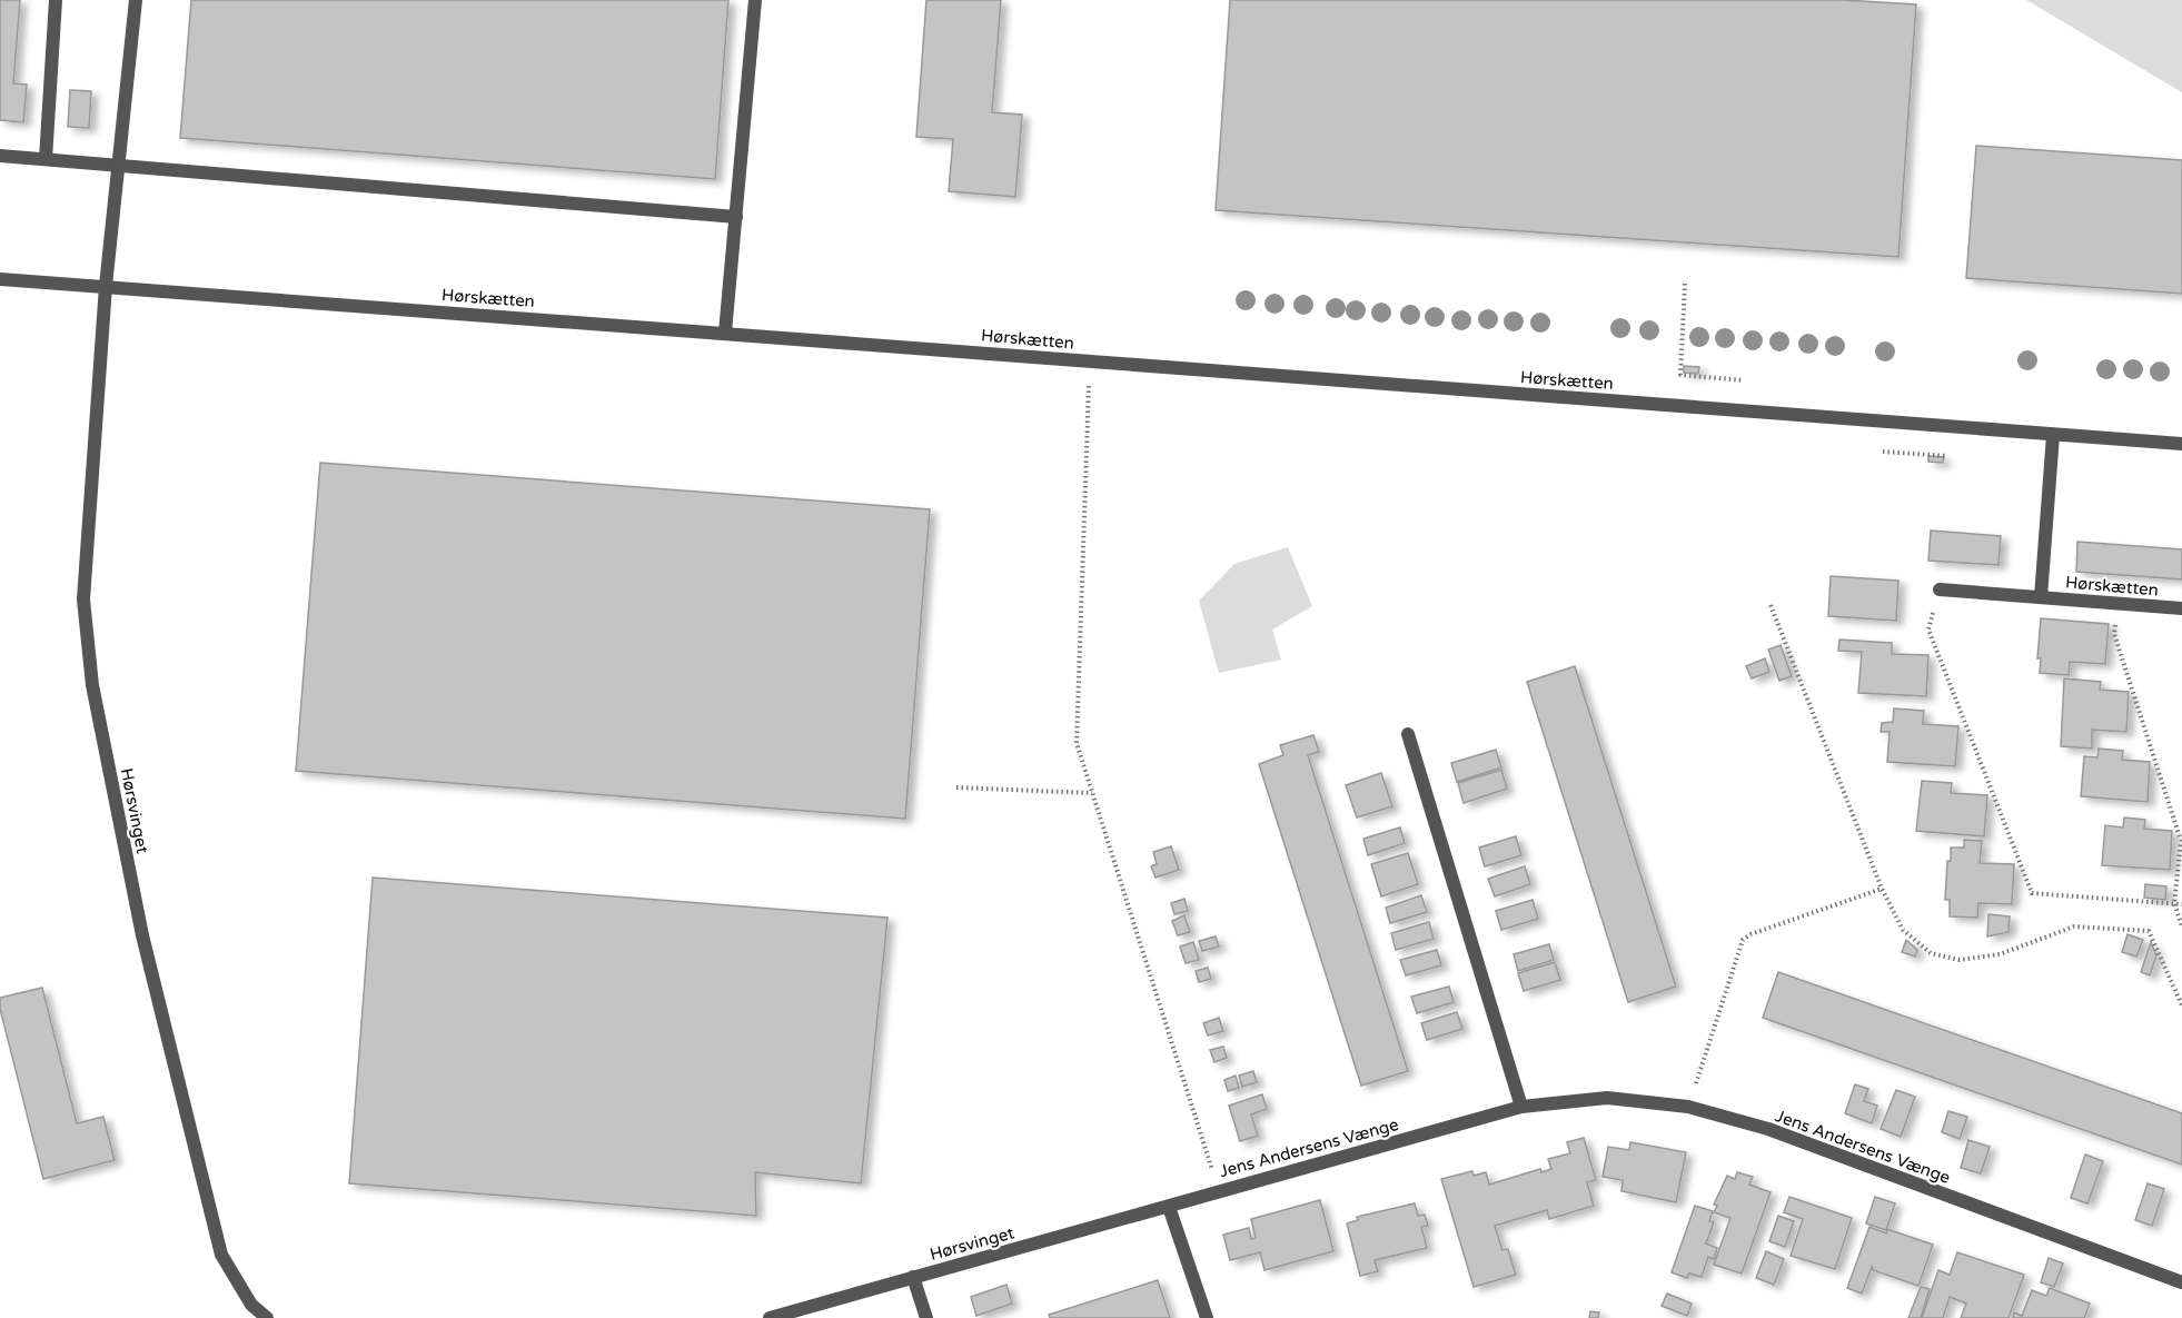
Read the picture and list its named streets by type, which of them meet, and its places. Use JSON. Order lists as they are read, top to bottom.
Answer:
{
  "streets": {
    "street": ["Hørskætten", "Hørsvinget", "Jens Andersens Vænge"]
  },
  "crossings": [
    ["Hørskætten", "Hørsvinget"],
    ["Hørsvinget", "Jens Andersens Vænge"]
  ]
}
